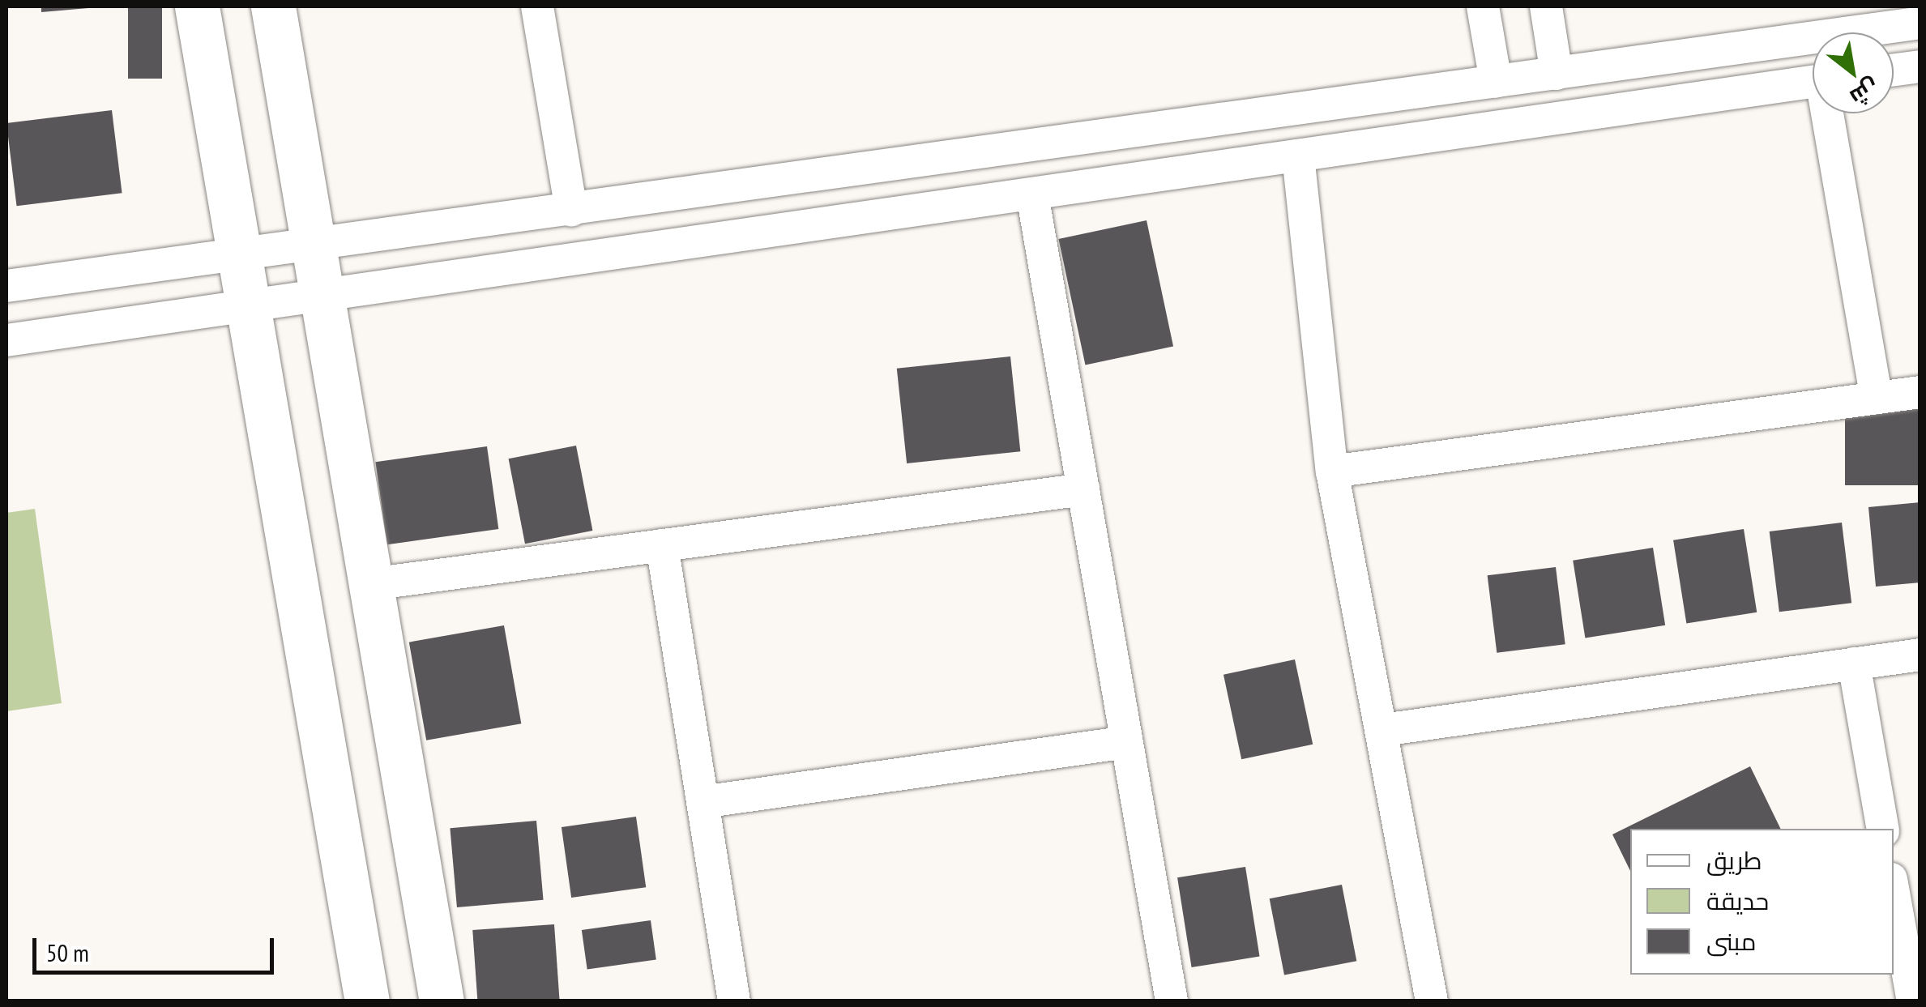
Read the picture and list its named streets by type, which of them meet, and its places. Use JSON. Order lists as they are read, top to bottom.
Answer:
{
  "legend": ["طريق", "حديقة", "مبنى"],
  "scale_bar": "50 m",
  "north": "bottom right"
}
